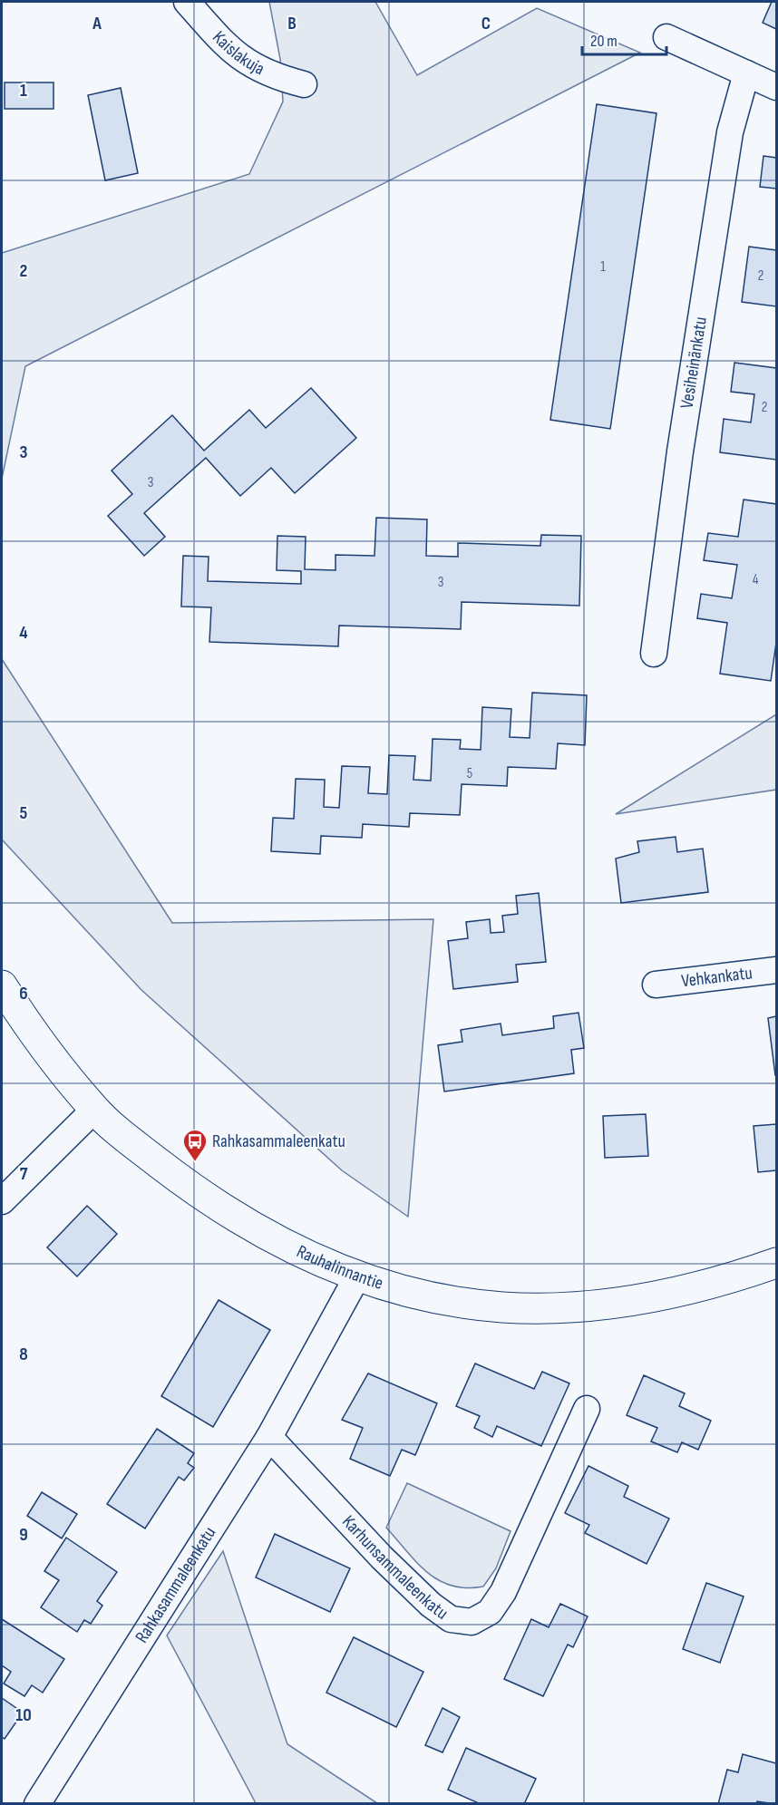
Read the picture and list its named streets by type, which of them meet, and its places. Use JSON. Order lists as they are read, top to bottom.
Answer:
{
  "streets": {
    "street": [
      "Kaislakuja",
      "Vesiheinänkatu",
      "Vehkankatu",
      "Rauhalinnantie",
      "Karhunsammaleenkatu",
      "Rahkasammaleenkatu"
    ]
  },
  "crossings": [
    ["Rauhalinnantie", "Rahkasammaleenkatu"],
    ["Karhunsammaleenkatu", "Rahkasammaleenkatu"]
  ],
  "places": {
    "bus stop": ["Rahkasammaleenkatu"]
  },
  "house_numbers": [
    "1",
    "2",
    "2",
    "3",
    "4",
    "3",
    "5"
  ],
  "scale_bar": "20 m",
  "grid": {
    "columns": ["A", "B", "C"],
    "rows": [
      "1",
      "2",
      "3",
      "4",
      "5",
      "6",
      "7",
      "8",
      "9",
      "10"
    ]
  }
}
